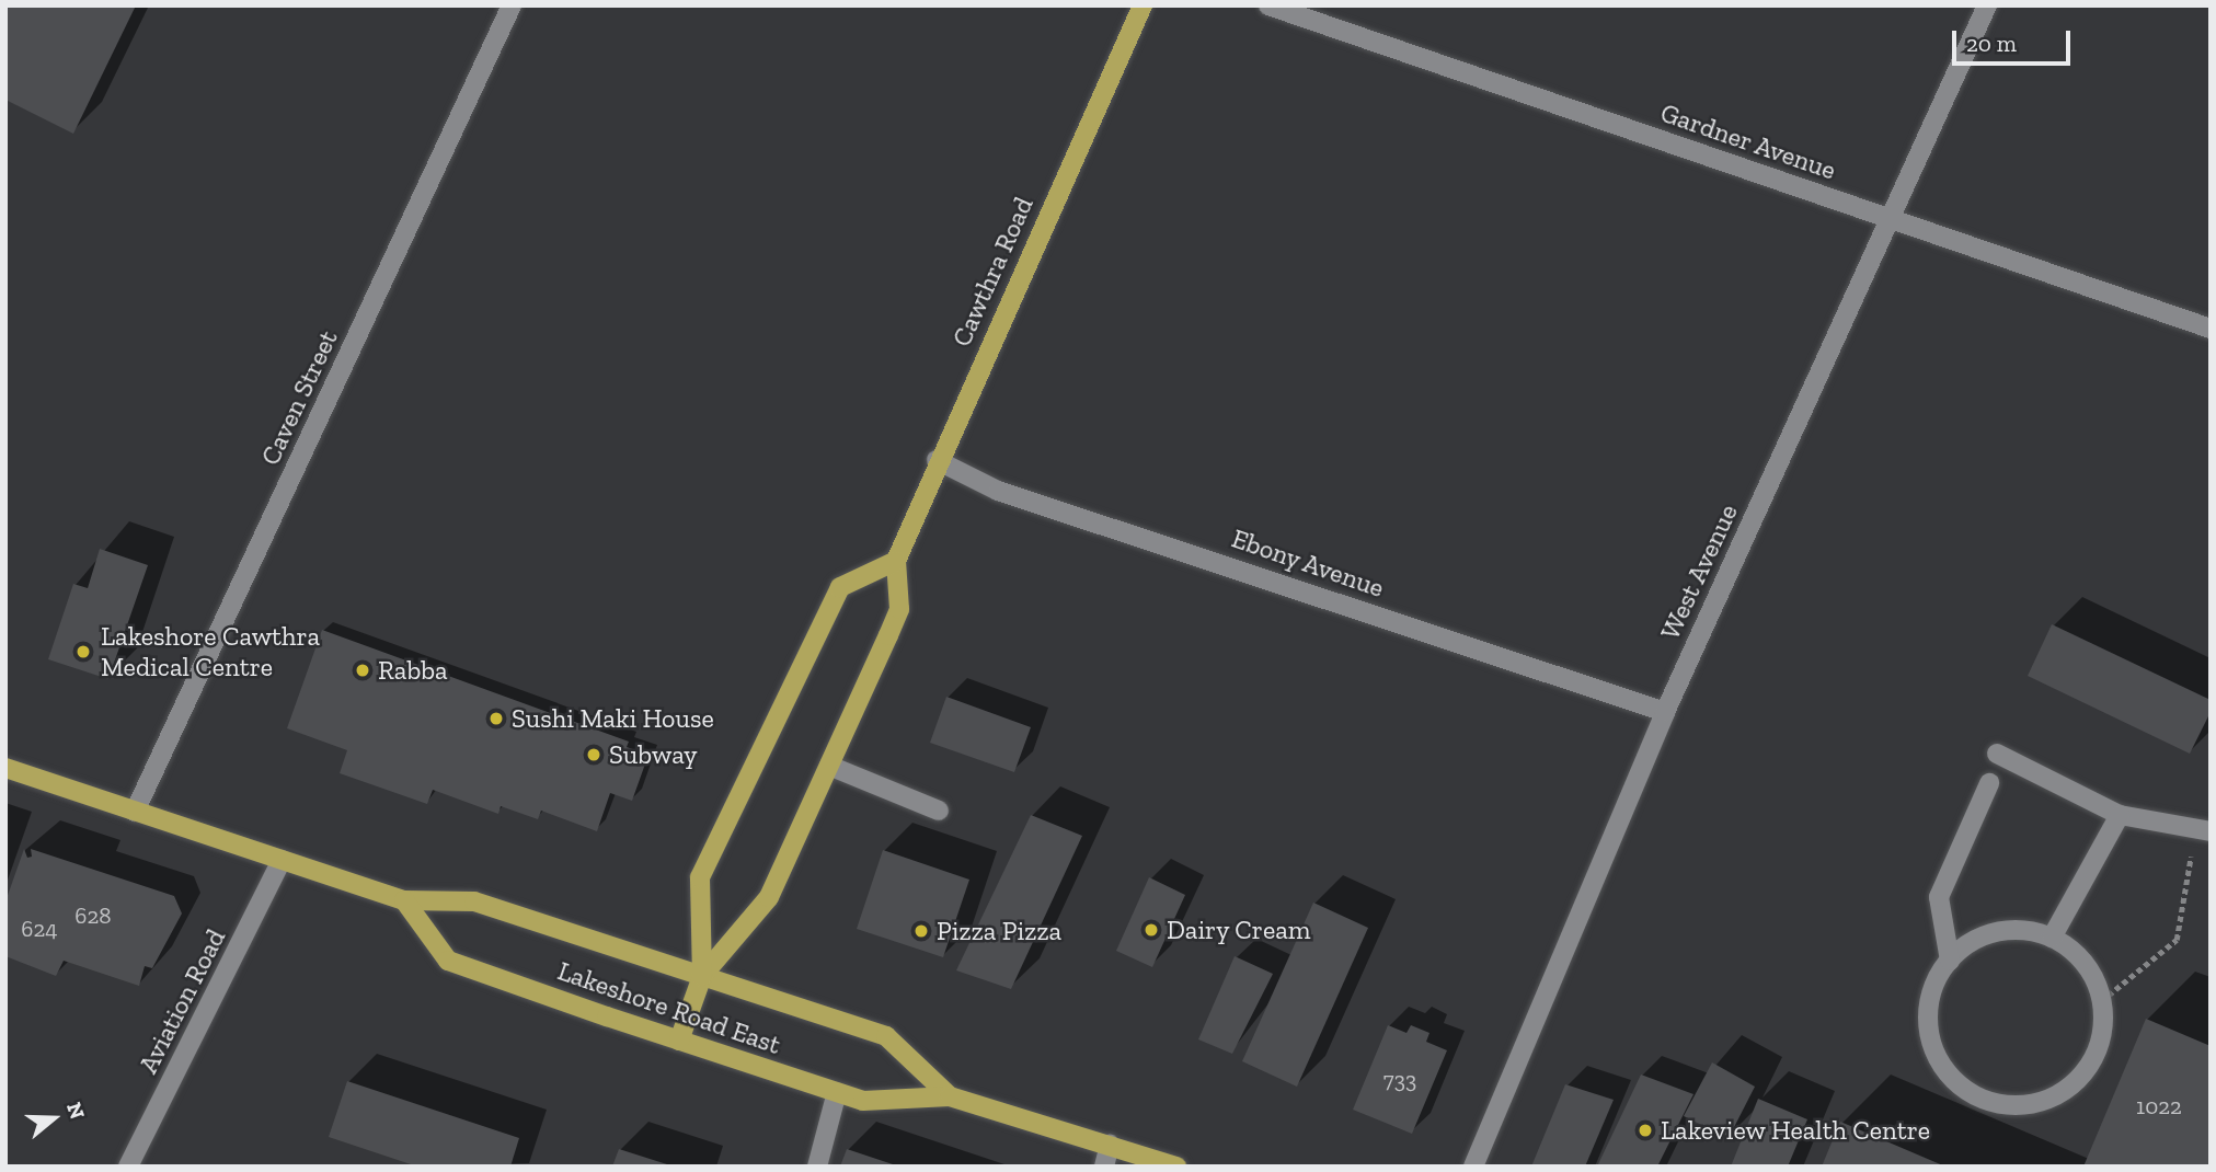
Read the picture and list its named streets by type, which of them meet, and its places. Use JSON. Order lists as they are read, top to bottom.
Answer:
{
  "streets": {
    "main road": ["Cawthra Road", "Lakeshore Road East"],
    "street": [
      "Gardner Avenue",
      "Caven Street",
      "Ebony Avenue",
      "West Avenue",
      "Aviation Road"
    ]
  },
  "crossings": [
    ["Gardner Avenue", "West Avenue"],
    ["Cawthra Road", "Ebony Avenue"],
    ["Cawthra Road", "Lakeshore Road East"],
    ["Caven Street", "Lakeshore Road East"],
    ["Ebony Avenue", "West Avenue"],
    ["Aviation Road", "Lakeshore Road East"]
  ],
  "places": [
    "Lakeshore Cawthra Medical Centre",
    "Rabba",
    "Sushi Maki House",
    "Subway",
    "Dairy Cream",
    "Pizza Pizza",
    "Lakeview Health Centre"
  ],
  "house_numbers": [
    "628",
    "624",
    "733",
    "1022"
  ],
  "scale_bar": "20 m",
  "north": "right"
}
